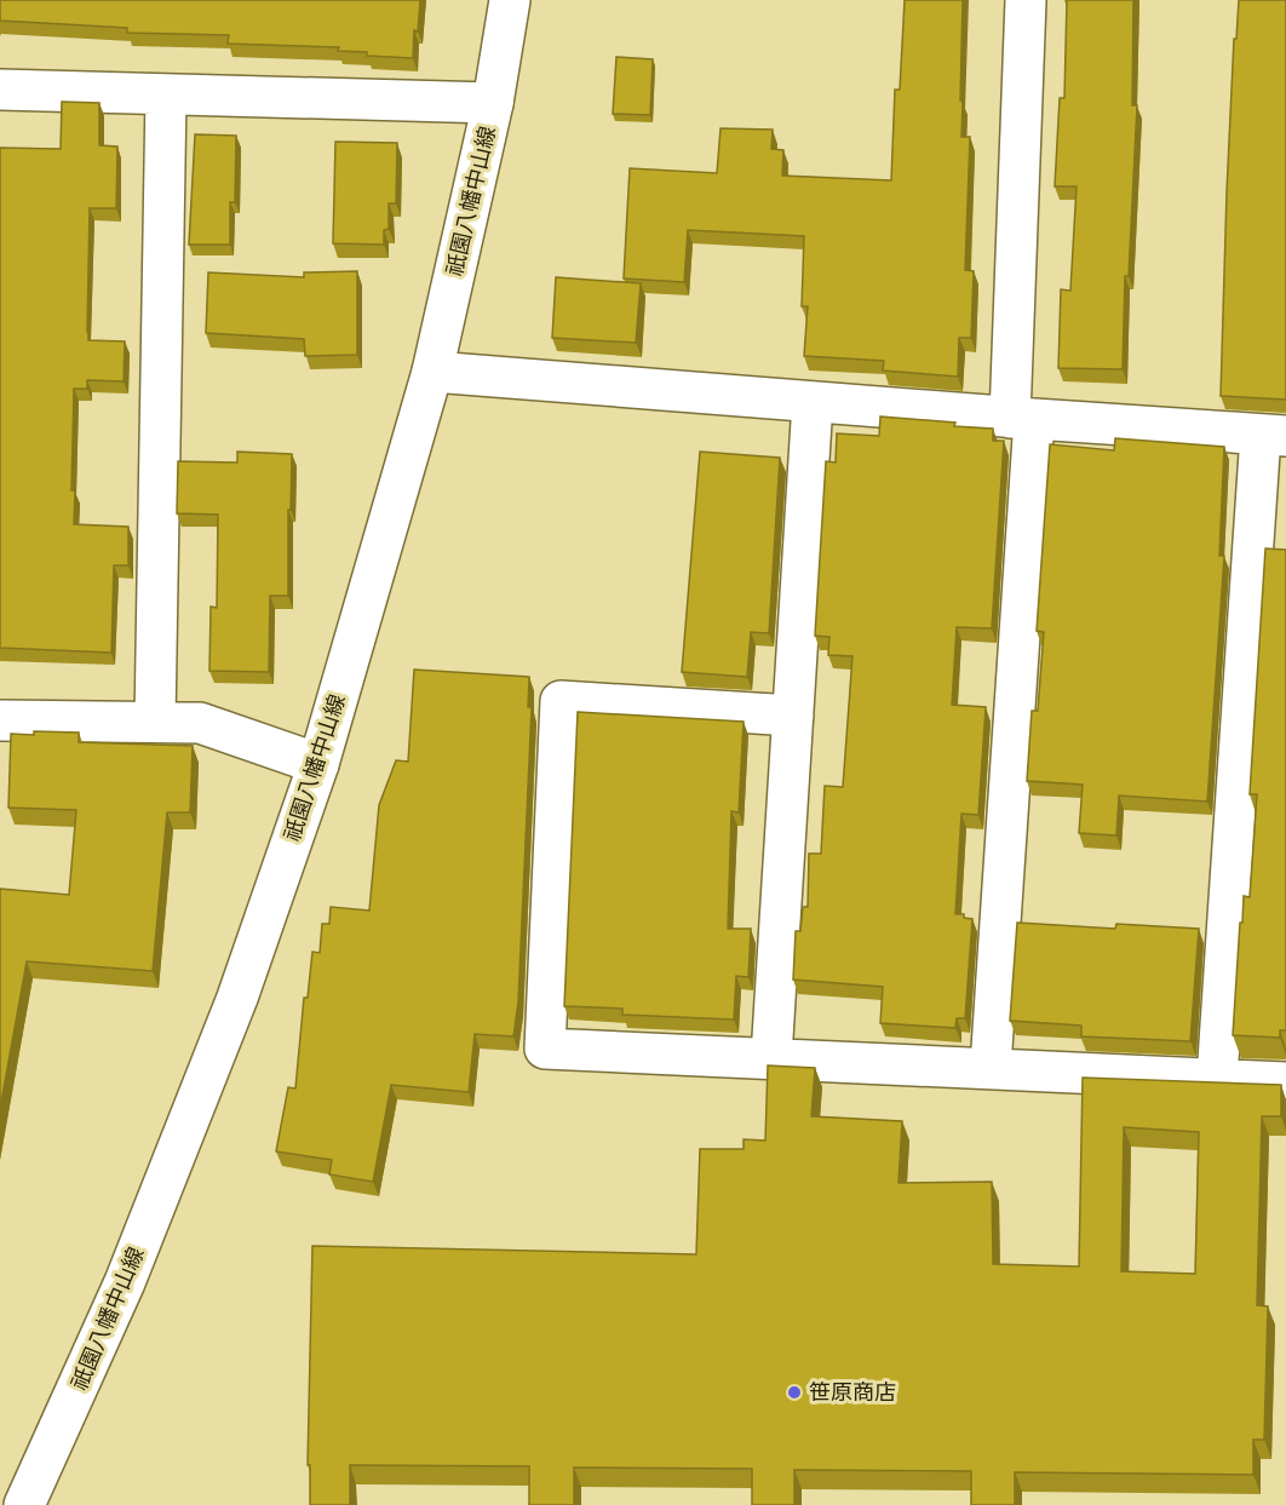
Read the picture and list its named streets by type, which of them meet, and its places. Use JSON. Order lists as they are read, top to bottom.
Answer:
{
  "streets": {
    "street": ["祇園八幡中山線"]
  },
  "places": ["笹原商店"]
}
